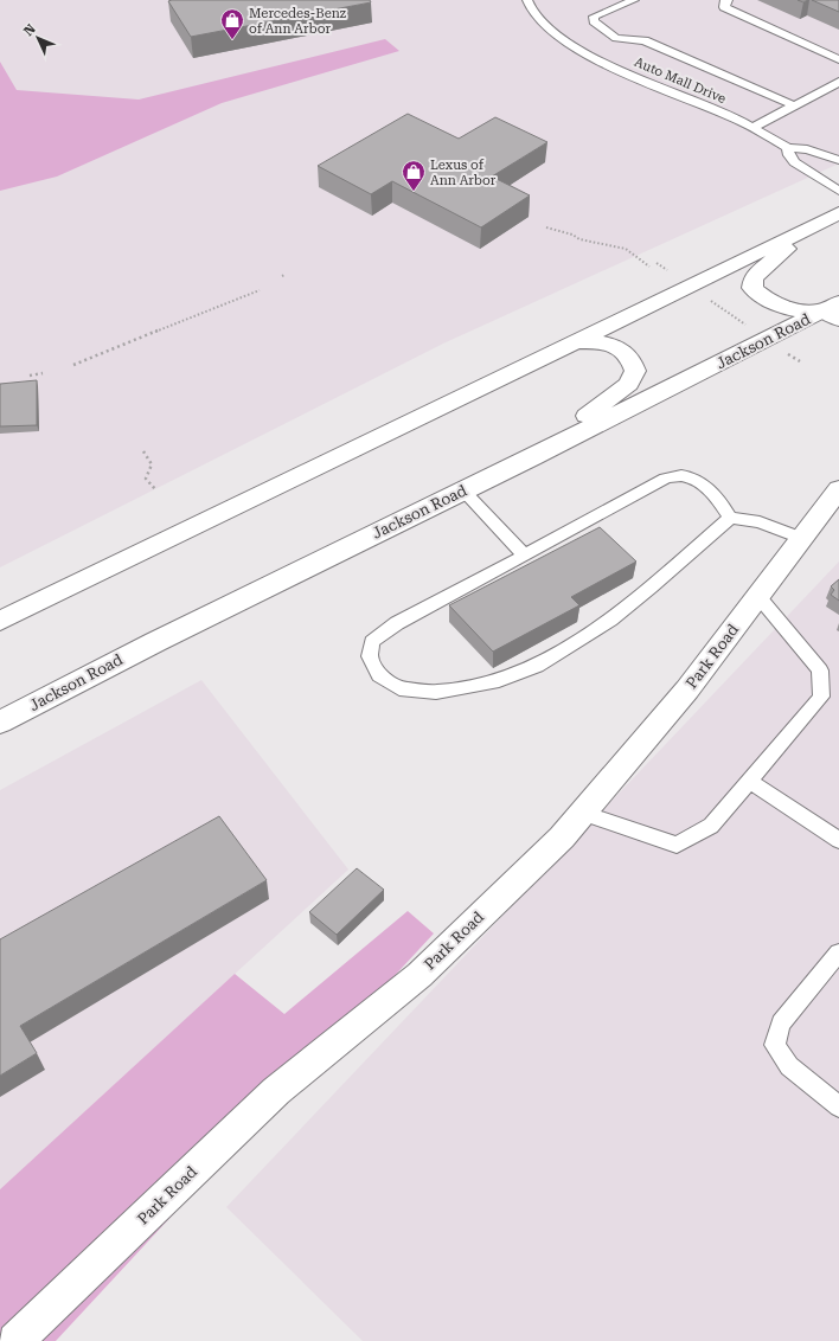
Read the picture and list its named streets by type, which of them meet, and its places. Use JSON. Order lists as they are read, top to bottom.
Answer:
{
  "streets": {
    "main road": ["Jackson Road", "Park Road"],
    "lane": ["Auto Mall Drive"]
  },
  "places": {
    "shop": ["Mercedes-Benz of Ann Arbor", "Lexus of Ann Arbor"]
  },
  "north": "top left"
}
